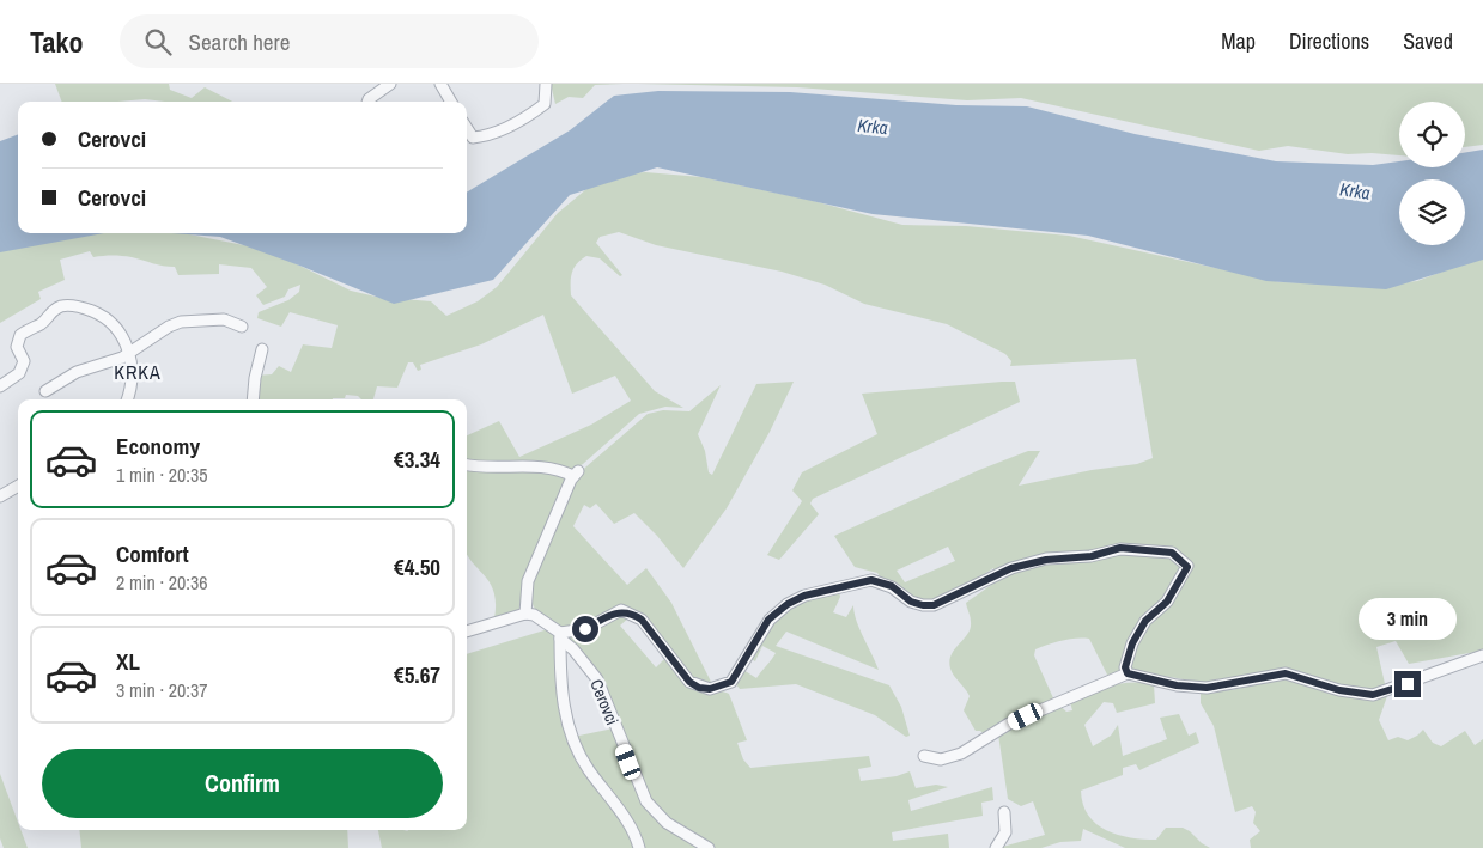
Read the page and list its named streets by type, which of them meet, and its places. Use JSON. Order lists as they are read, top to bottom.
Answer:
{
  "streets": {
    "street": ["Cerovci"]
  },
  "districts": ["KRKA"],
  "water": ["Krka"],
  "page": {
    "header": "Tako",
    "search": "Search here",
    "nav": ["Map", "Directions", "Saved"],
    "banner": ["Cerovci", "Cerovci"],
    "list": [
      {
        "name": "Economy",
        "note": "1 min · 20:35",
        "value": "€3.34"
      },
      {
        "name": "Comfort",
        "note": "2 min · 20:36",
        "value": "€4.50"
      },
      {
        "name": "XL",
        "note": "3 min · 20:37",
        "value": "€5.67"
      }
    ],
    "bubble": "3 min",
    "buttons": "Confirm"
  }
}
